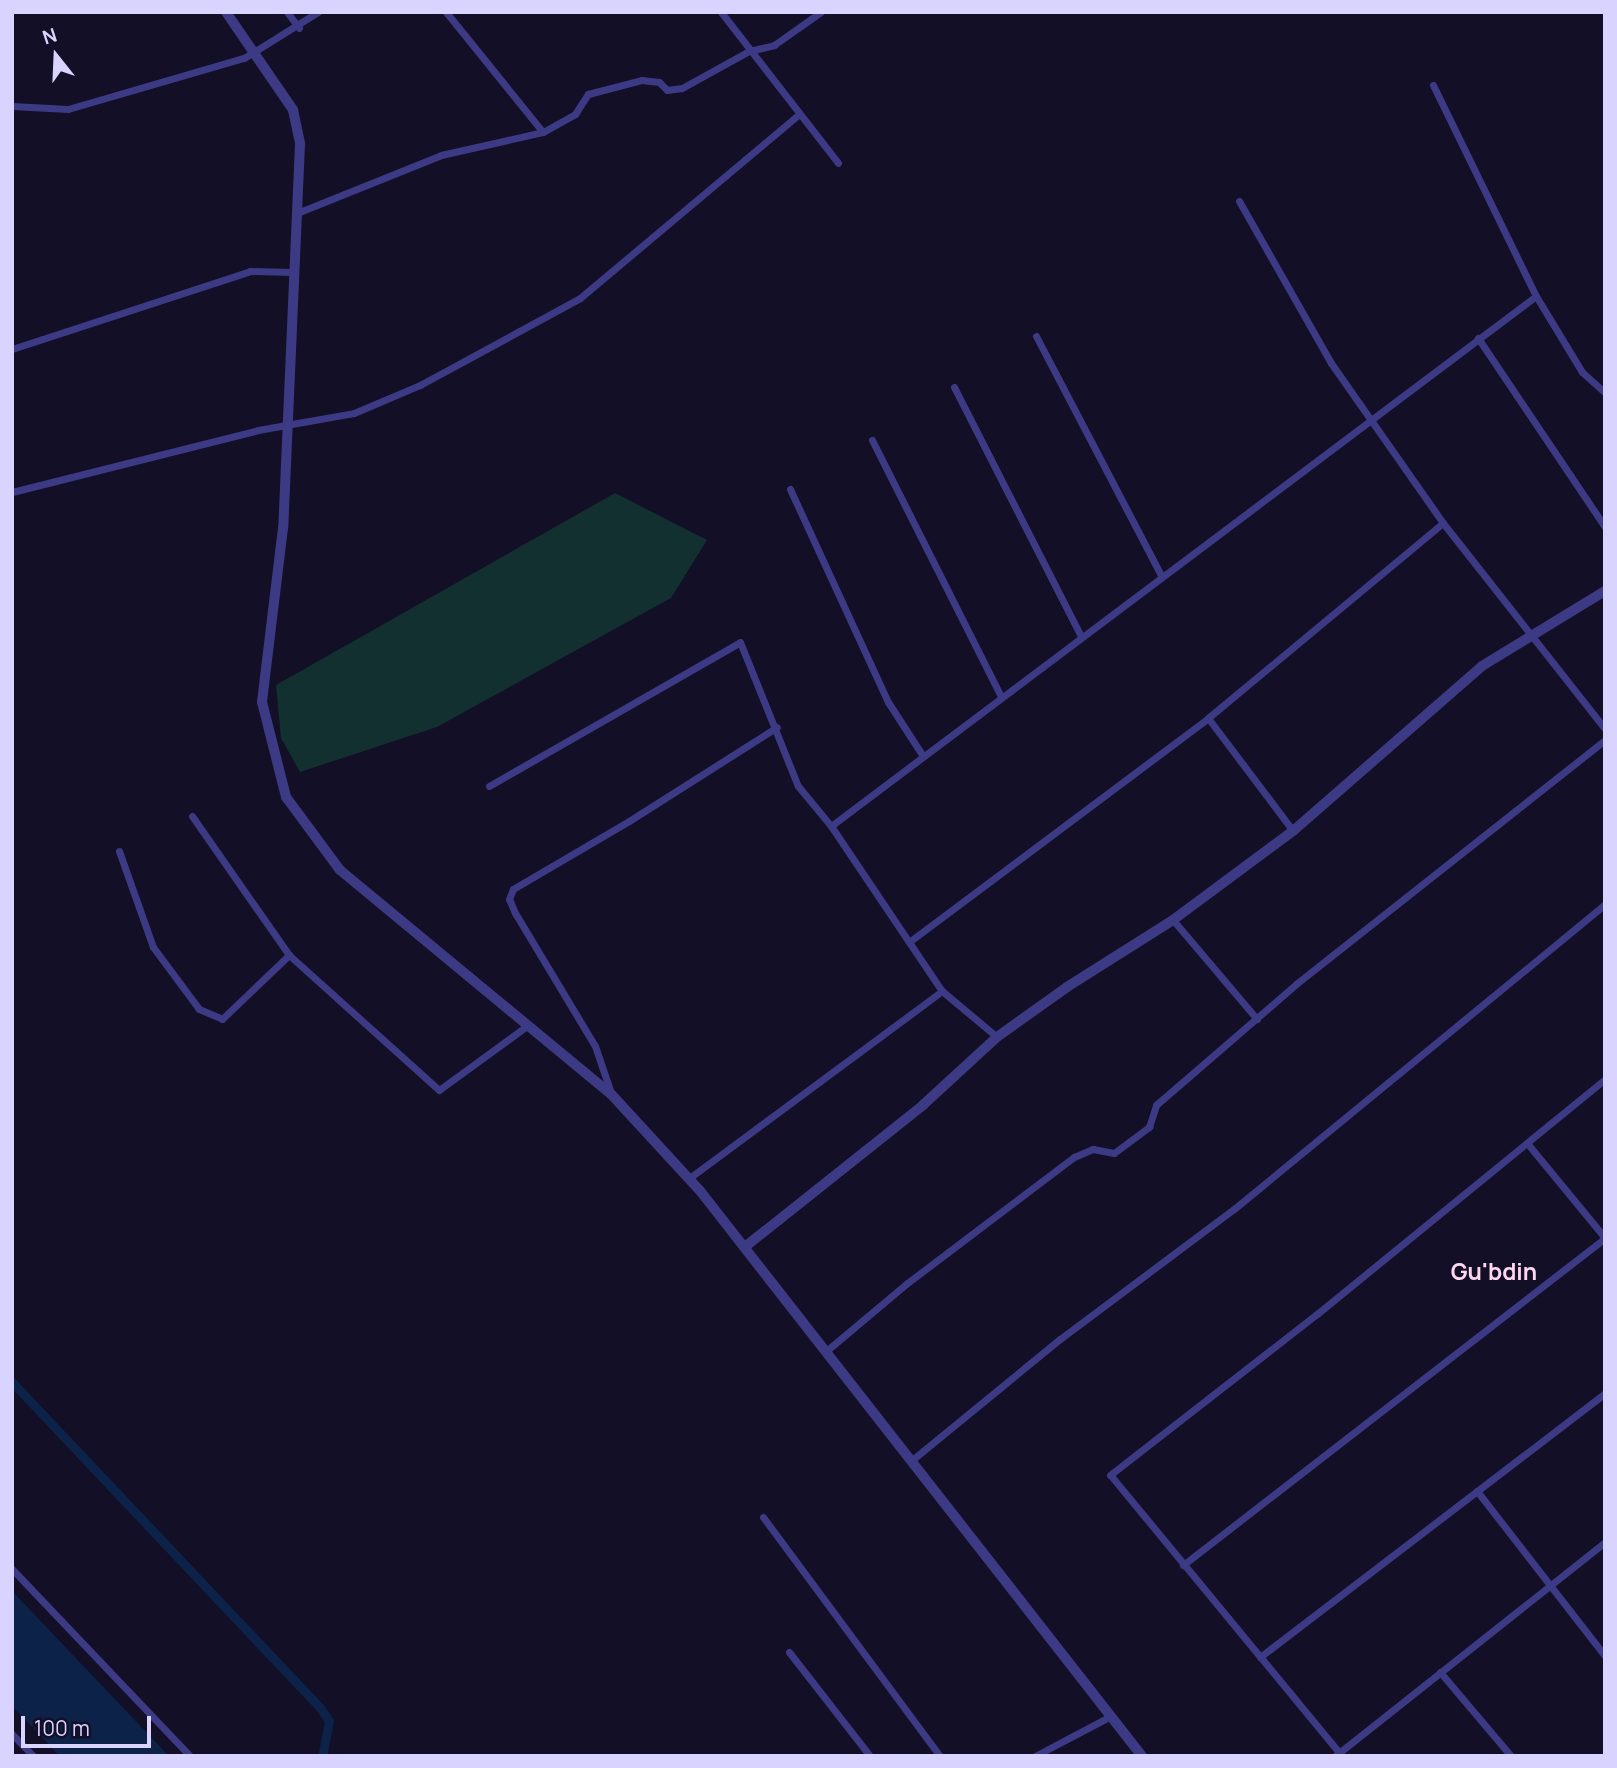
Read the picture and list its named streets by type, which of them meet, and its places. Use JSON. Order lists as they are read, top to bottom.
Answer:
{
  "districts": ["Gu'bdin"],
  "scale_bar": "100 m",
  "north": "top"
}
